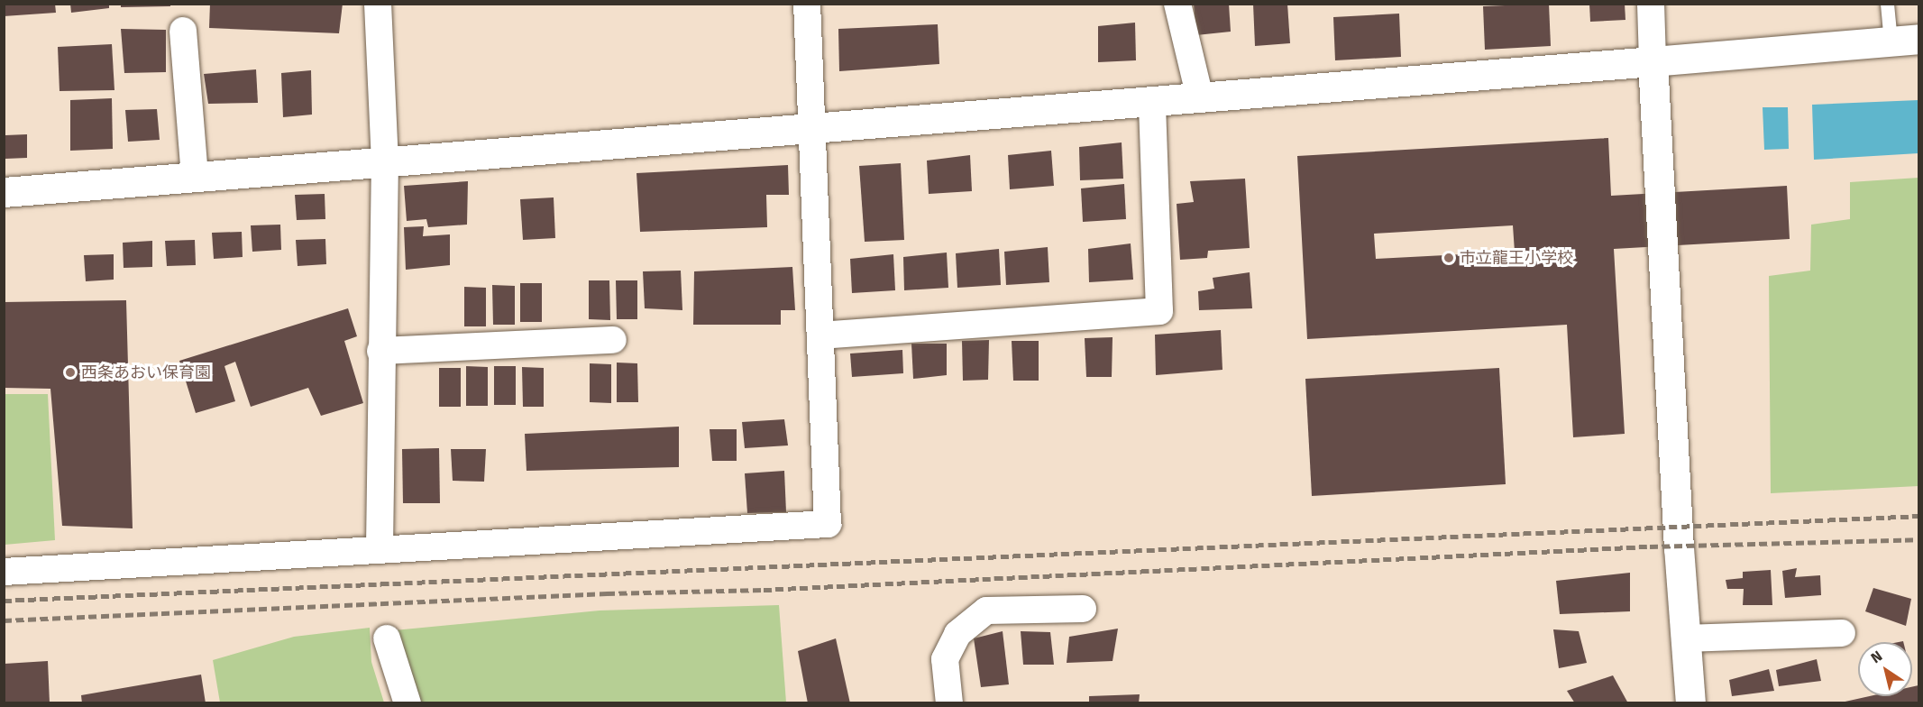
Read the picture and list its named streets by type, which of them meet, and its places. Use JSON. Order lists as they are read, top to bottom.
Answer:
{
  "places": ["市立龍王小学校", "西条あおい保育園"],
  "north": "top left"
}
